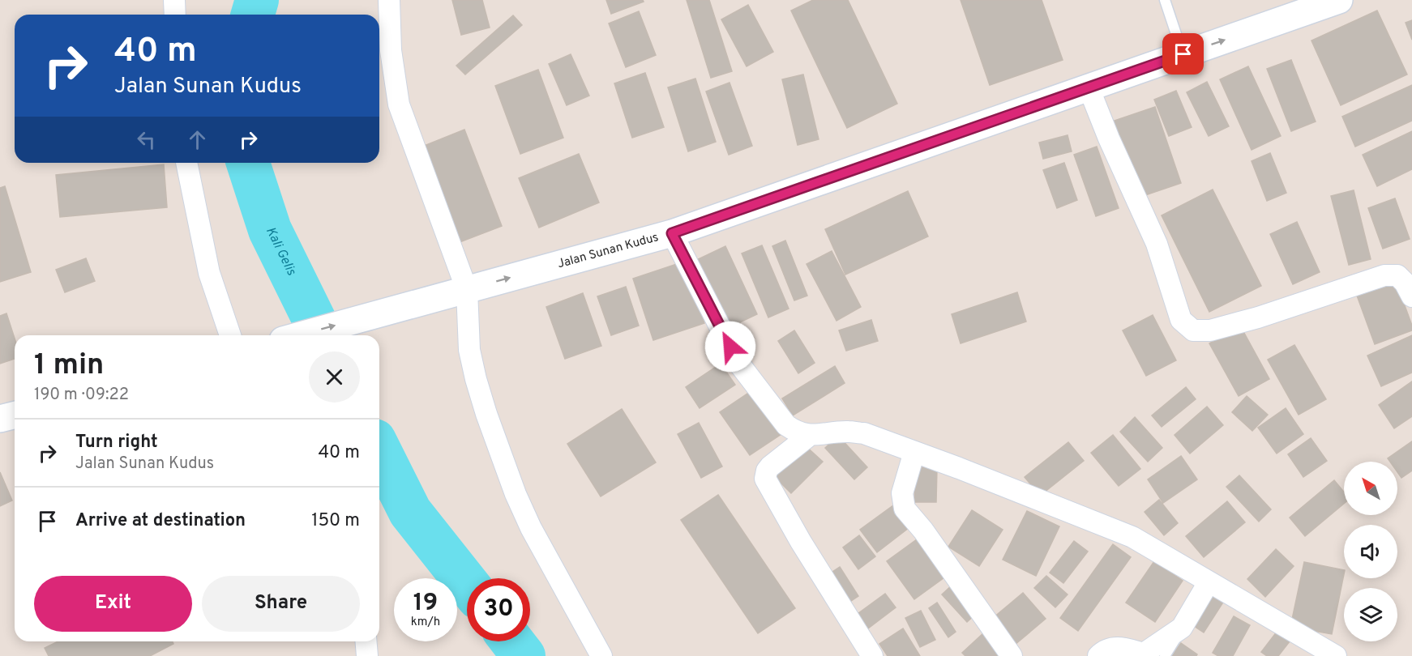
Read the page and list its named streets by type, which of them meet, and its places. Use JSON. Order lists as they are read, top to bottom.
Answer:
{
  "streets": {
    "main road": ["Jalan Sunan Kudus"]
  },
  "one_way": ["Jalan Sunan Kudus"],
  "water": ["Kali Gelis"],
  "north": "top left",
  "page": {
    "turn": ["40 m", "Jalan Sunan Kudus"],
    "heading": ["1 min", "190 m · 09:22"],
    "list": [
      {
        "name": "Turn right",
        "note": "Jalan Sunan Kudus",
        "value": "40 m"
      },
      {
        "name": "Arrive at destination",
        "value": "150 m"
      }
    ],
    "buttons": ["Exit", "Share"],
    "speed": "19 km/h",
    "limit": "30"
  }
}
